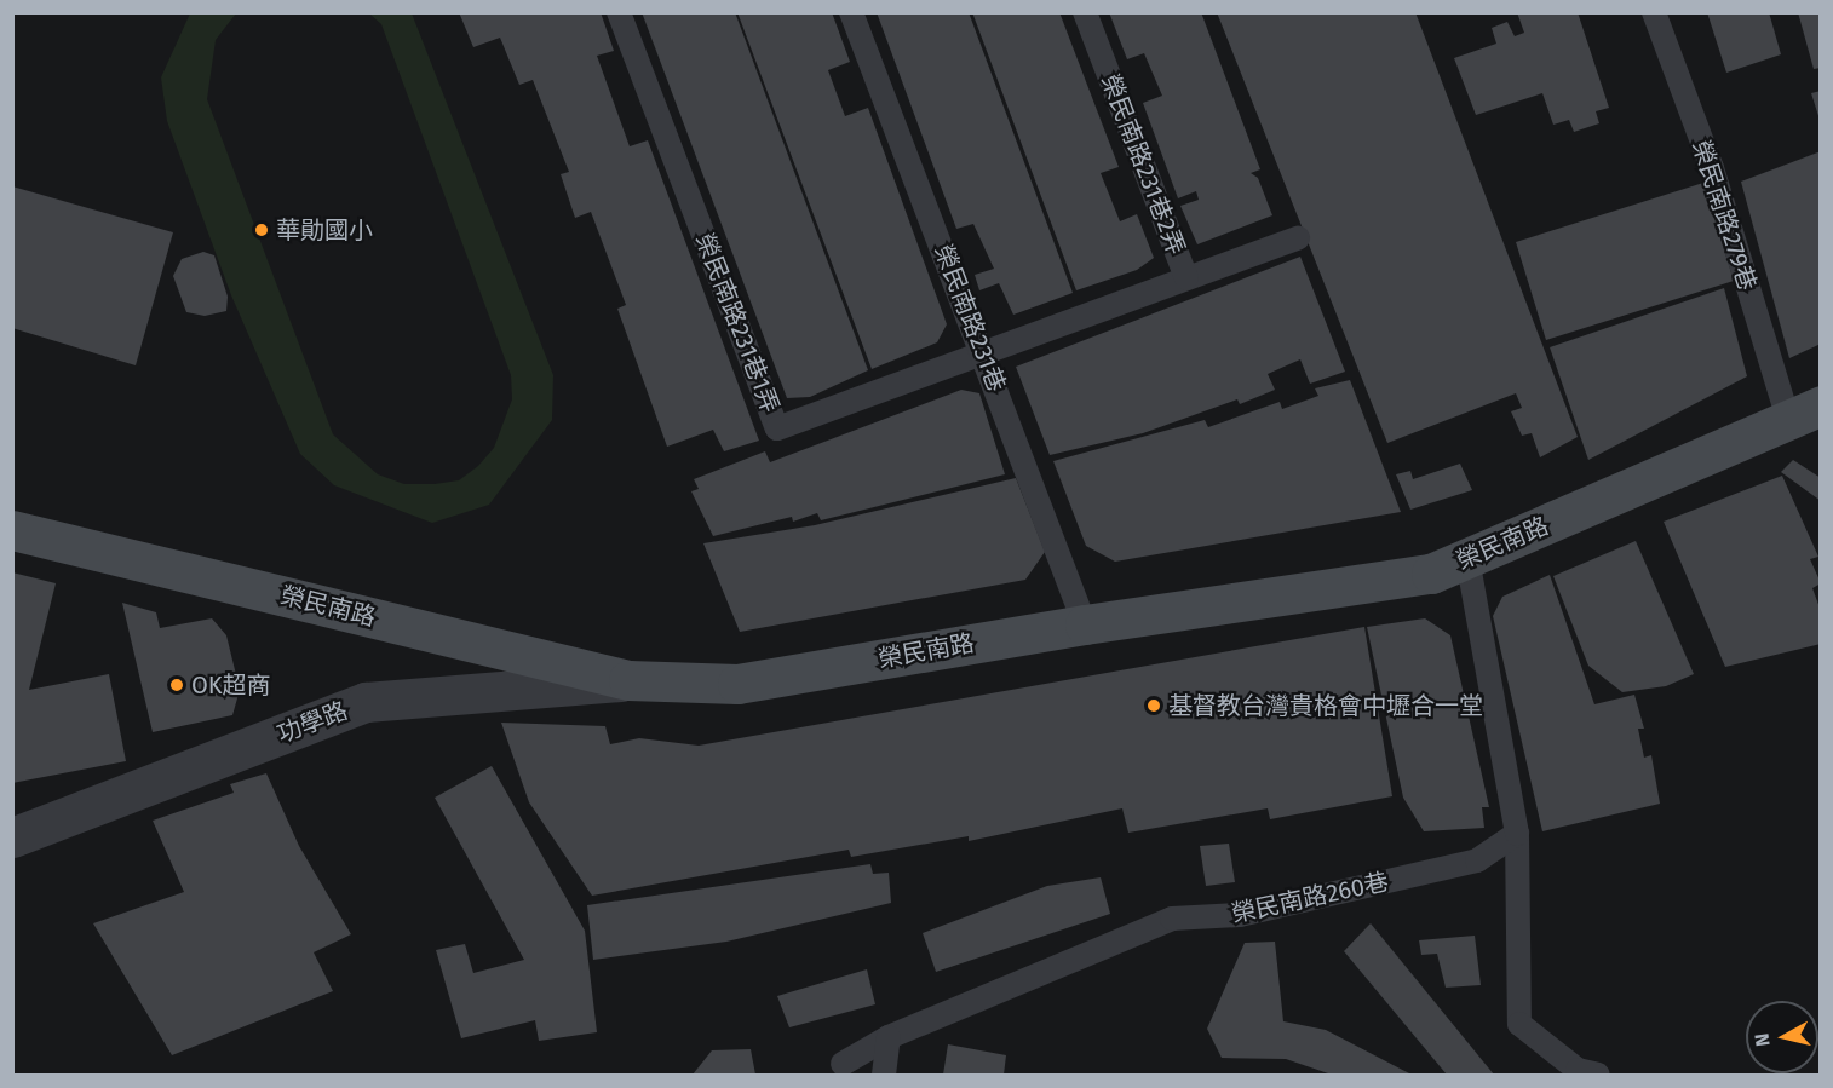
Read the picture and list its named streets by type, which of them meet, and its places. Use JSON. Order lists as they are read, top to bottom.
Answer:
{
  "streets": {
    "street": ["榮民南路", "功學路"],
    "lane": [
      "榮民南路231巷2弄",
      "榮民南路279巷",
      "榮民南路231巷",
      "榮民南路231巷1弄",
      "榮民南路260巷"
    ]
  },
  "crossings": [
    ["榮民南路231巷2弄", "榮民南路231巷"],
    ["榮民南路231巷2弄", "榮民南路231巷1弄"],
    ["榮民南路279巷", "榮民南路"],
    ["榮民南路231巷", "榮民南路231巷1弄"],
    ["榮民南路231巷", "榮民南路"],
    ["榮民南路", "功學路"]
  ],
  "places": ["華勛國小", "OK超商", "基督教台灣貴格會中壢合一堂"],
  "north": "left"
}
